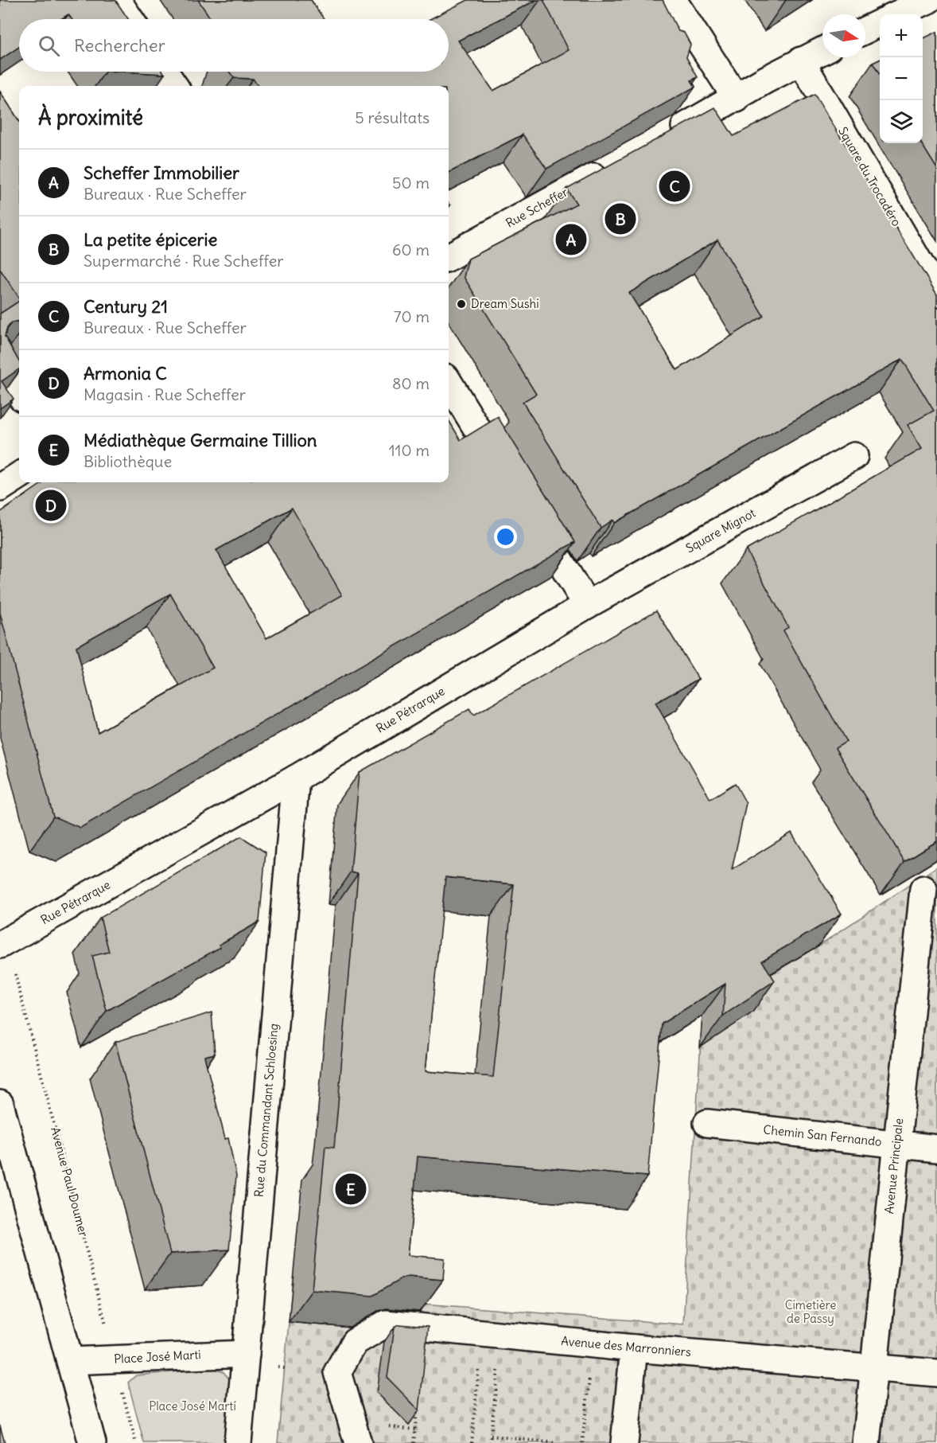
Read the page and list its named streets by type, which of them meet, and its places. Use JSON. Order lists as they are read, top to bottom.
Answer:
{
  "streets": {
    "street": [
      "Square du Trocadéro",
      "Rue Scheffer",
      "Square Mignot",
      "Rue Pétrarque",
      "Rue du Commandant Schloesing",
      "Chemin San Fernando",
      "Avenue Principale",
      "Avenue des Marronniers",
      "Place José Marti"
    ],
    "path": ["Avenue Paul Doumer"]
  },
  "crossings": [
    ["Square Mignot", "Rue Pétrarque"],
    ["Rue Pétrarque", "Rue du Commandant Schloesing"],
    ["Rue Pétrarque", "Avenue Paul Doumer"],
    ["Rue du Commandant Schloesing", "Place José Marti"],
    ["Chemin San Fernando", "Avenue Principale"],
    ["Avenue Principale", "Avenue des Marronniers"],
    ["Avenue Paul Doumer", "Place José Marti"]
  ],
  "parks": ["Cimetière de Passy", "Place José Martí"],
  "places": ["Dream Sushi"],
  "north": "right",
  "page": {
    "map_buttons": ["+", "−"],
    "search": "Rechercher",
    "heading": ["À proximité", "5 résultats"],
    "list": [
      {
        "mark": "A",
        "name": "Scheffer Immobilier",
        "note": "Bureaux · Rue Scheffer",
        "value": "50 m"
      },
      {
        "mark": "B",
        "name": "La petite épicerie",
        "note": "Supermarché · Rue Scheffer",
        "value": "60 m"
      },
      {
        "mark": "C",
        "name": "Century 21",
        "note": "Bureaux · Rue Scheffer",
        "value": "70 m"
      },
      {
        "mark": "D",
        "name": "Armonia C",
        "note": "Magasin · Rue Scheffer",
        "value": "80 m"
      },
      {
        "mark": "E",
        "name": "Médiathèque Germaine Tillion",
        "note": "Bibliothèque",
        "value": "110 m"
      }
    ],
    "pins": [
      "C",
      "B",
      "A",
      "D",
      "E"
    ]
  }
}
